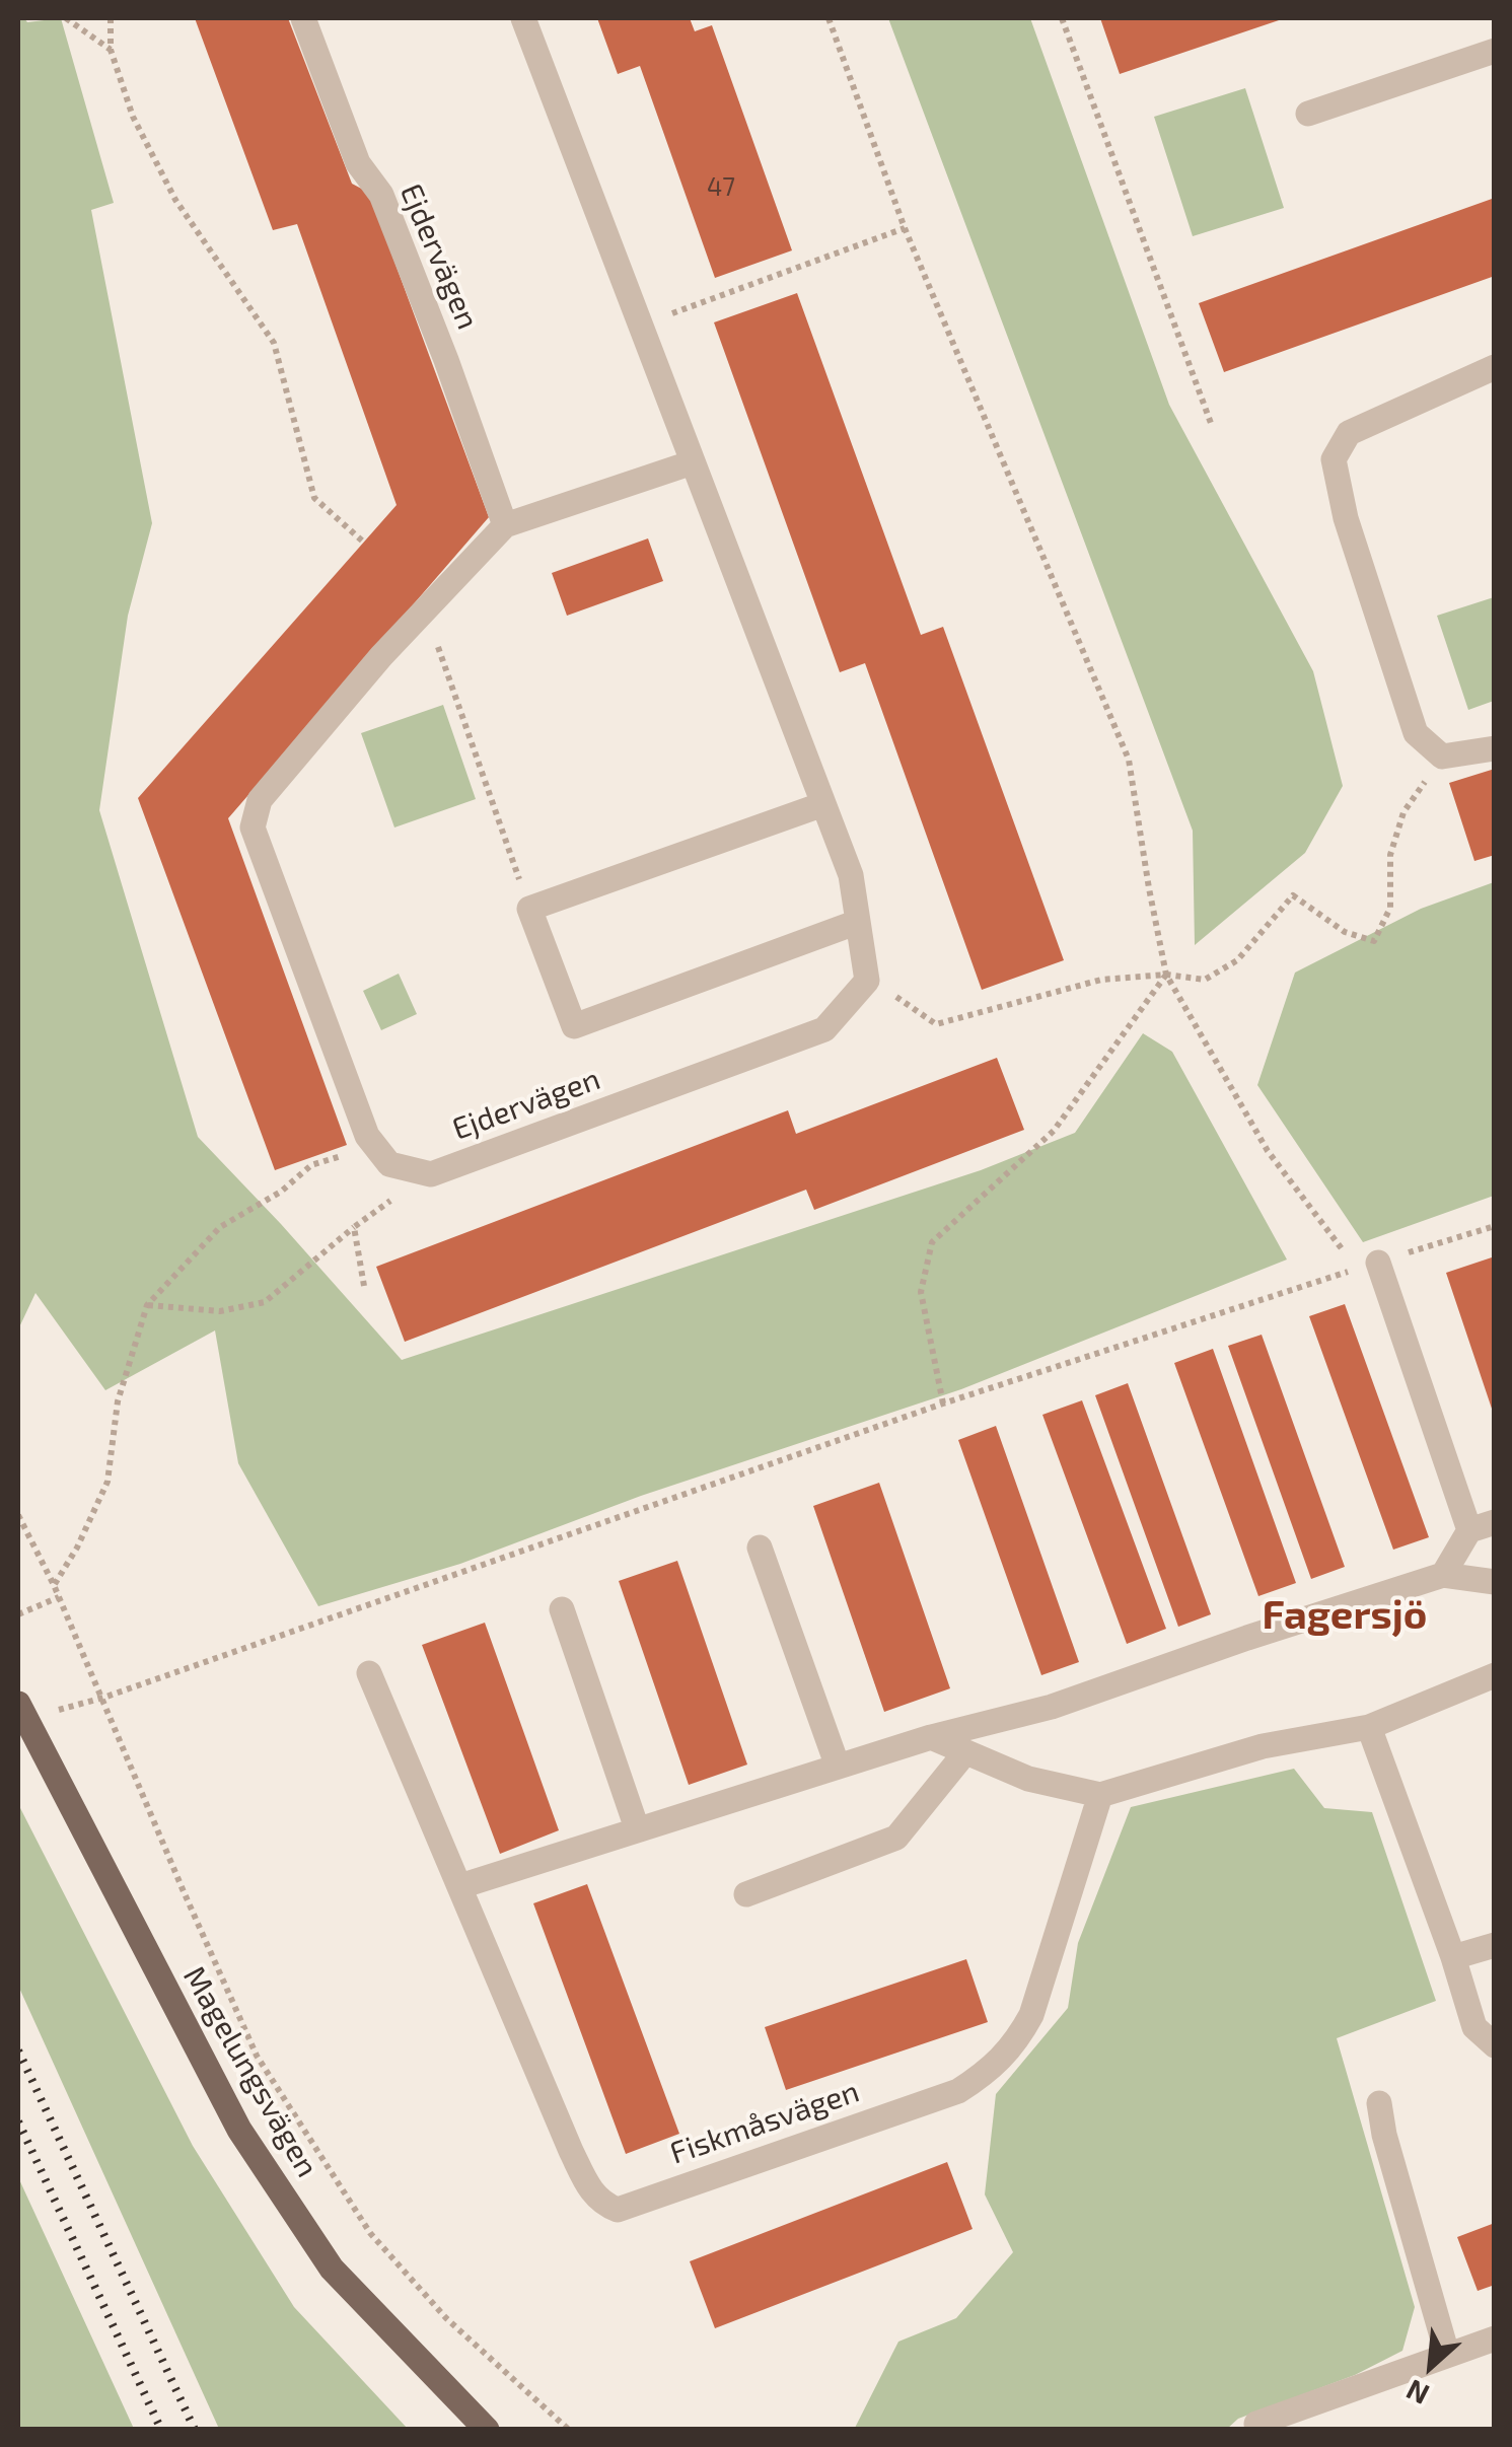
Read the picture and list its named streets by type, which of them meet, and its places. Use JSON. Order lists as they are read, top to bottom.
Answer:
{
  "streets": {
    "main road": ["Magelungsvägen"],
    "street": ["Ejdervägen", "Fiskmåsvägen"]
  },
  "districts": ["Fagersjö"],
  "house_numbers": ["47"],
  "north": "bottom left"
}
